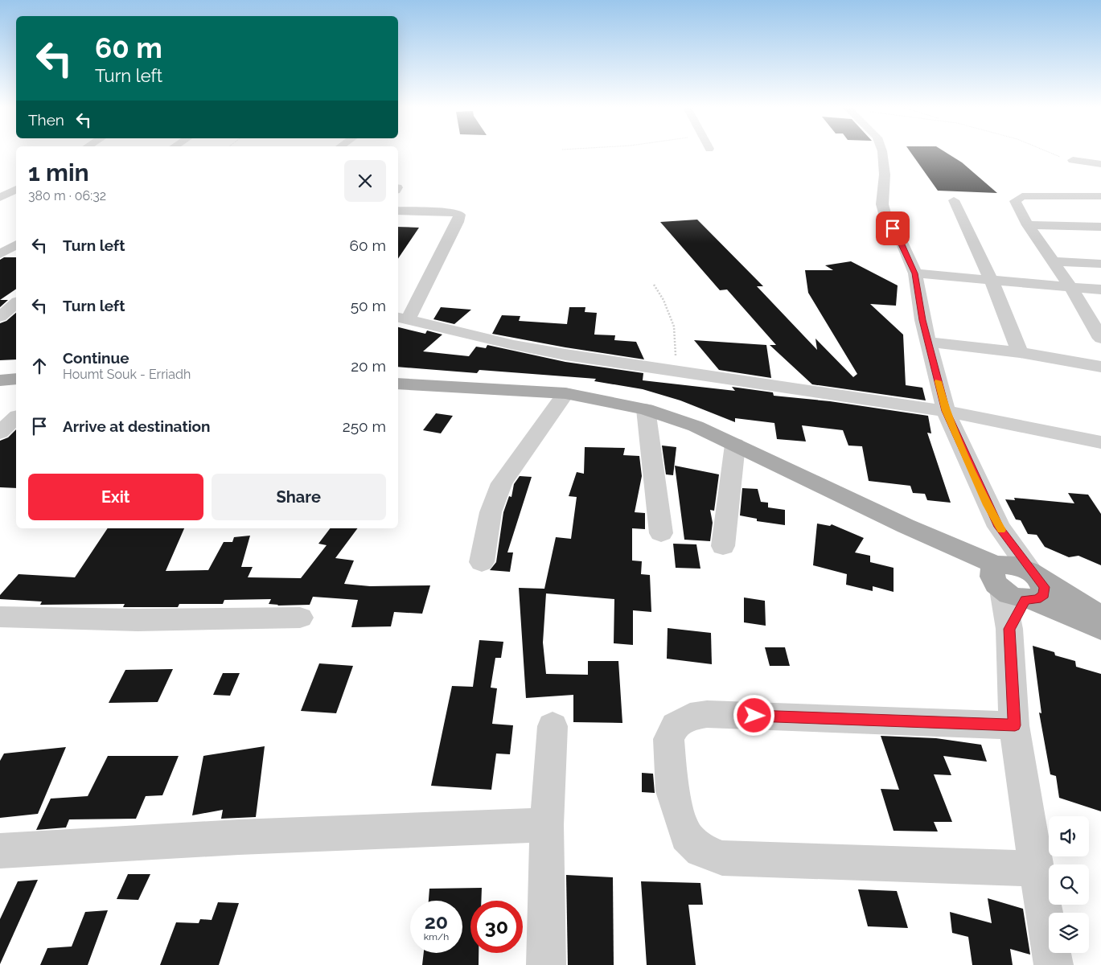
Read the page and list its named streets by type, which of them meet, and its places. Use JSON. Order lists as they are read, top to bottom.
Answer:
{
  "page": {
    "turn": ["60 m", "Turn left"],
    "then": "Then",
    "heading": ["1 min", "380 m · 06:32"],
    "list": [
      {
        "name": "Turn left",
        "value": "60 m"
      },
      {
        "name": "Turn left",
        "value": "50 m"
      },
      {
        "name": "Continue",
        "note": "Houmt Souk - Erriadh",
        "value": "20 m"
      },
      {
        "name": "Arrive at destination",
        "value": "250 m"
      }
    ],
    "buttons": ["Exit", "Share"],
    "speed": "20 km/h",
    "limit": "30"
  }
}
